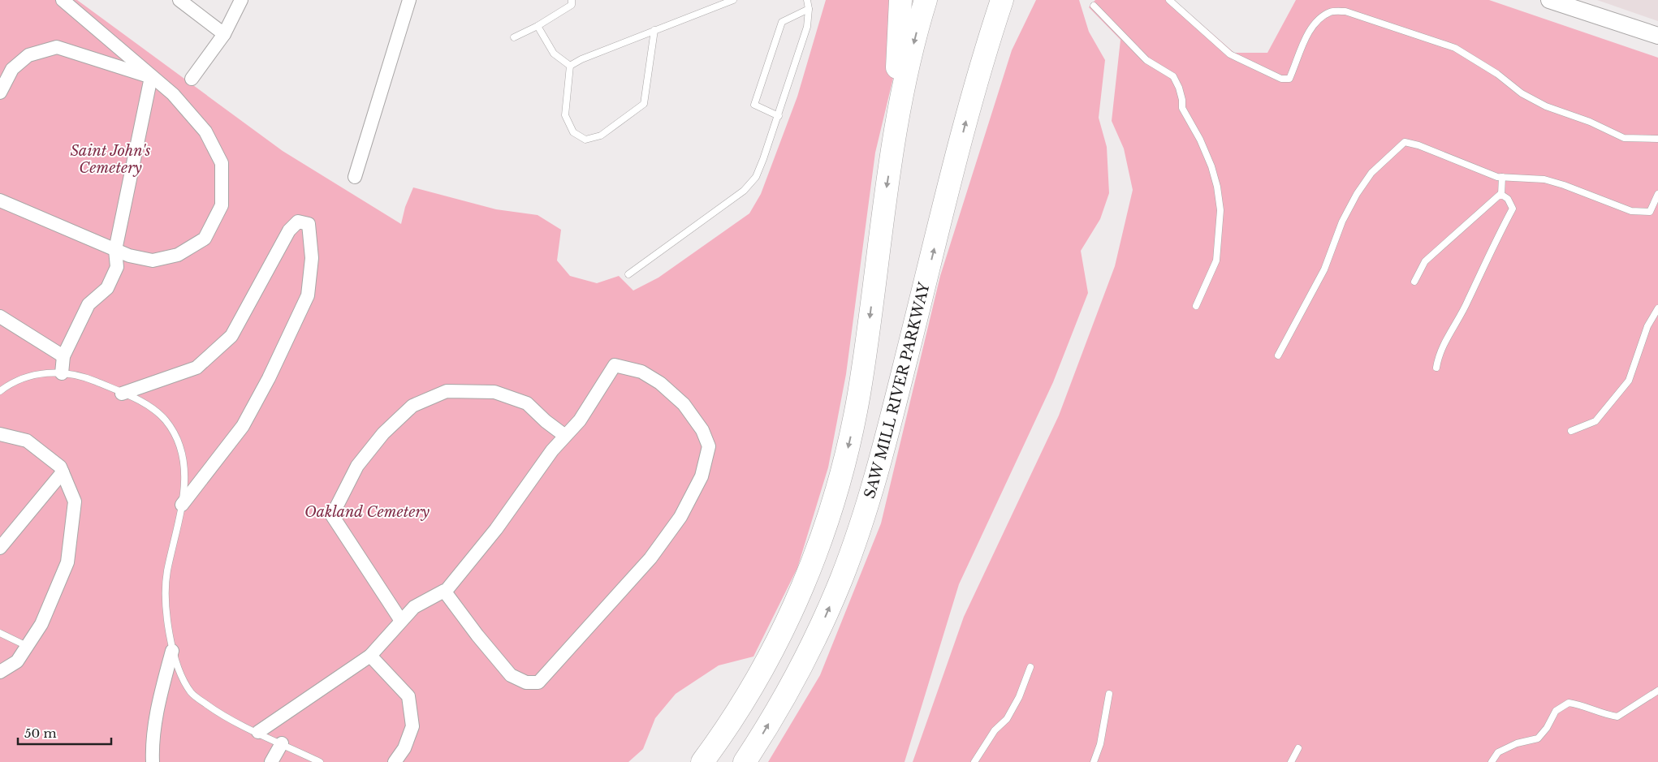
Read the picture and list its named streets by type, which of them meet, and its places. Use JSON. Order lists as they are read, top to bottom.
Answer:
{
  "streets": {
    "highway": ["SAW MILL RIVER PARKWAY"]
  },
  "parks": ["Saint John's Cemetery", "Oakland Cemetery"],
  "scale_bar": "50 m"
}
